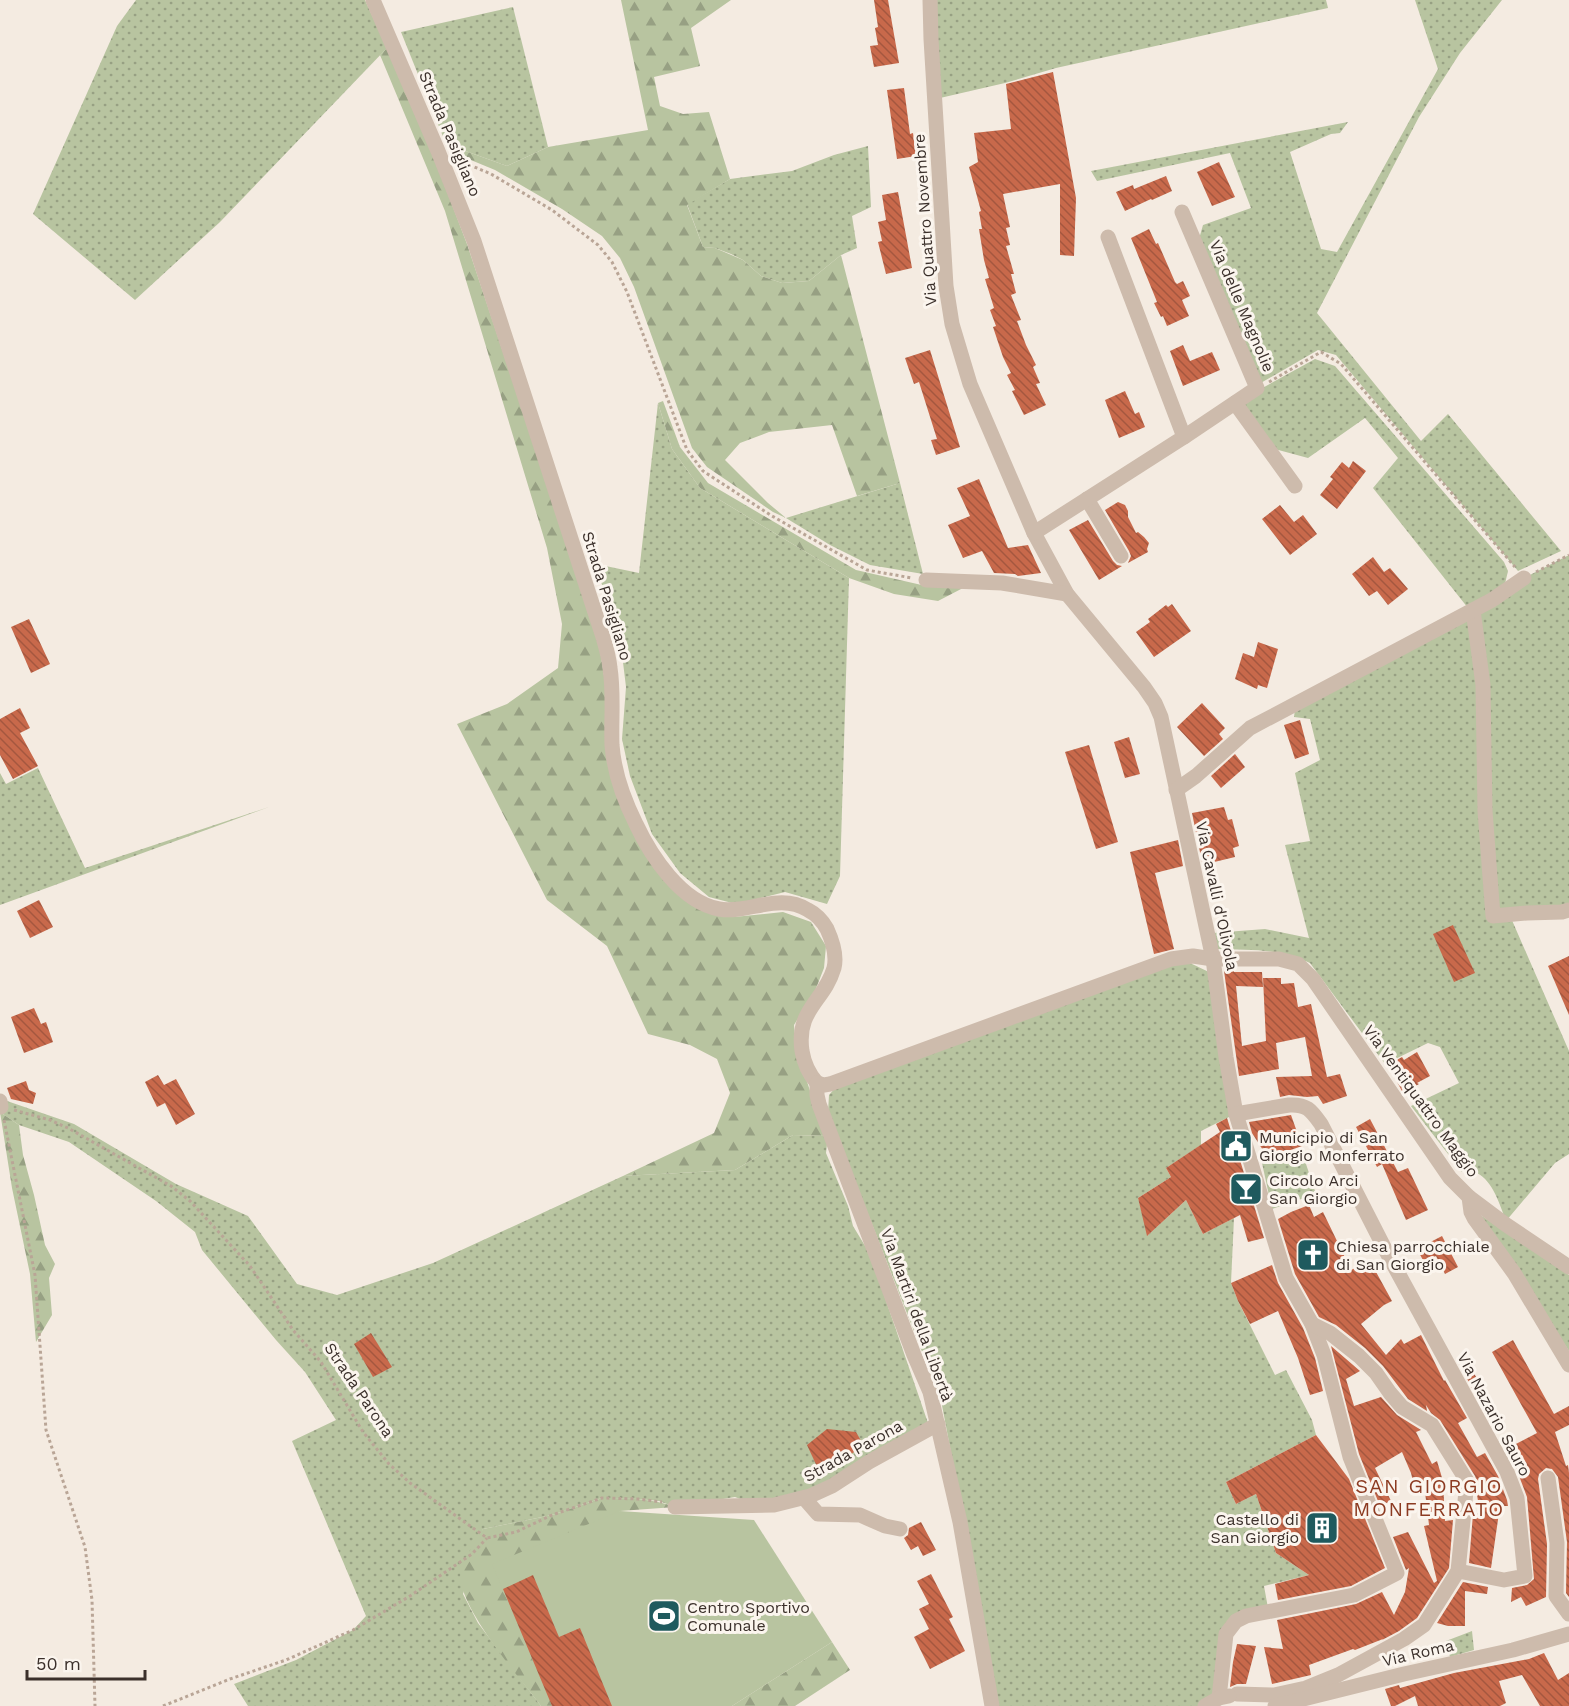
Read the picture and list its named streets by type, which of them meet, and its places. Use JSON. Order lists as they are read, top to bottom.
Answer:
{
  "streets": {
    "street": [
      "Strada Pasigliano",
      "Via Quattro Novembre",
      "Via delle Magnolie",
      "Via Cavalli d'Olivola",
      "Via Ventiquattro Maggio",
      "Via Martiri della Libertà",
      "Strada Parona",
      "Via Nazario Sauro",
      "Via Roma"
    ]
  },
  "crossings": [
    ["Strada Pasigliano", "Via Ventiquattro Maggio"],
    ["Strada Pasigliano", "Via Martiri della Libertà"],
    ["Via Quattro Novembre", "Via delle Magnolie"],
    ["Via Quattro Novembre", "Via Cavalli d'Olivola"],
    ["Via Cavalli d'Olivola", "Via Ventiquattro Maggio"],
    ["Via Cavalli d'Olivola", "Via Nazario Sauro"],
    ["Via Ventiquattro Maggio", "Via Martiri della Libertà"],
    ["Via Martiri della Libertà", "Strada Parona"]
  ],
  "districts": ["SAN GIORGIO MONFERRATO"],
  "places": {
    "public building": ["Municipio di San Giorgio Monferrato"],
    "bar": ["Circolo Arci San Giorgio"],
    "church": ["Chiesa parrocchiale di San Giorgio"],
    "building": ["Castello di San Giorgio"],
    "sports": ["Centro Sportivo Comunale"]
  },
  "scale_bar": "50 m"
}
